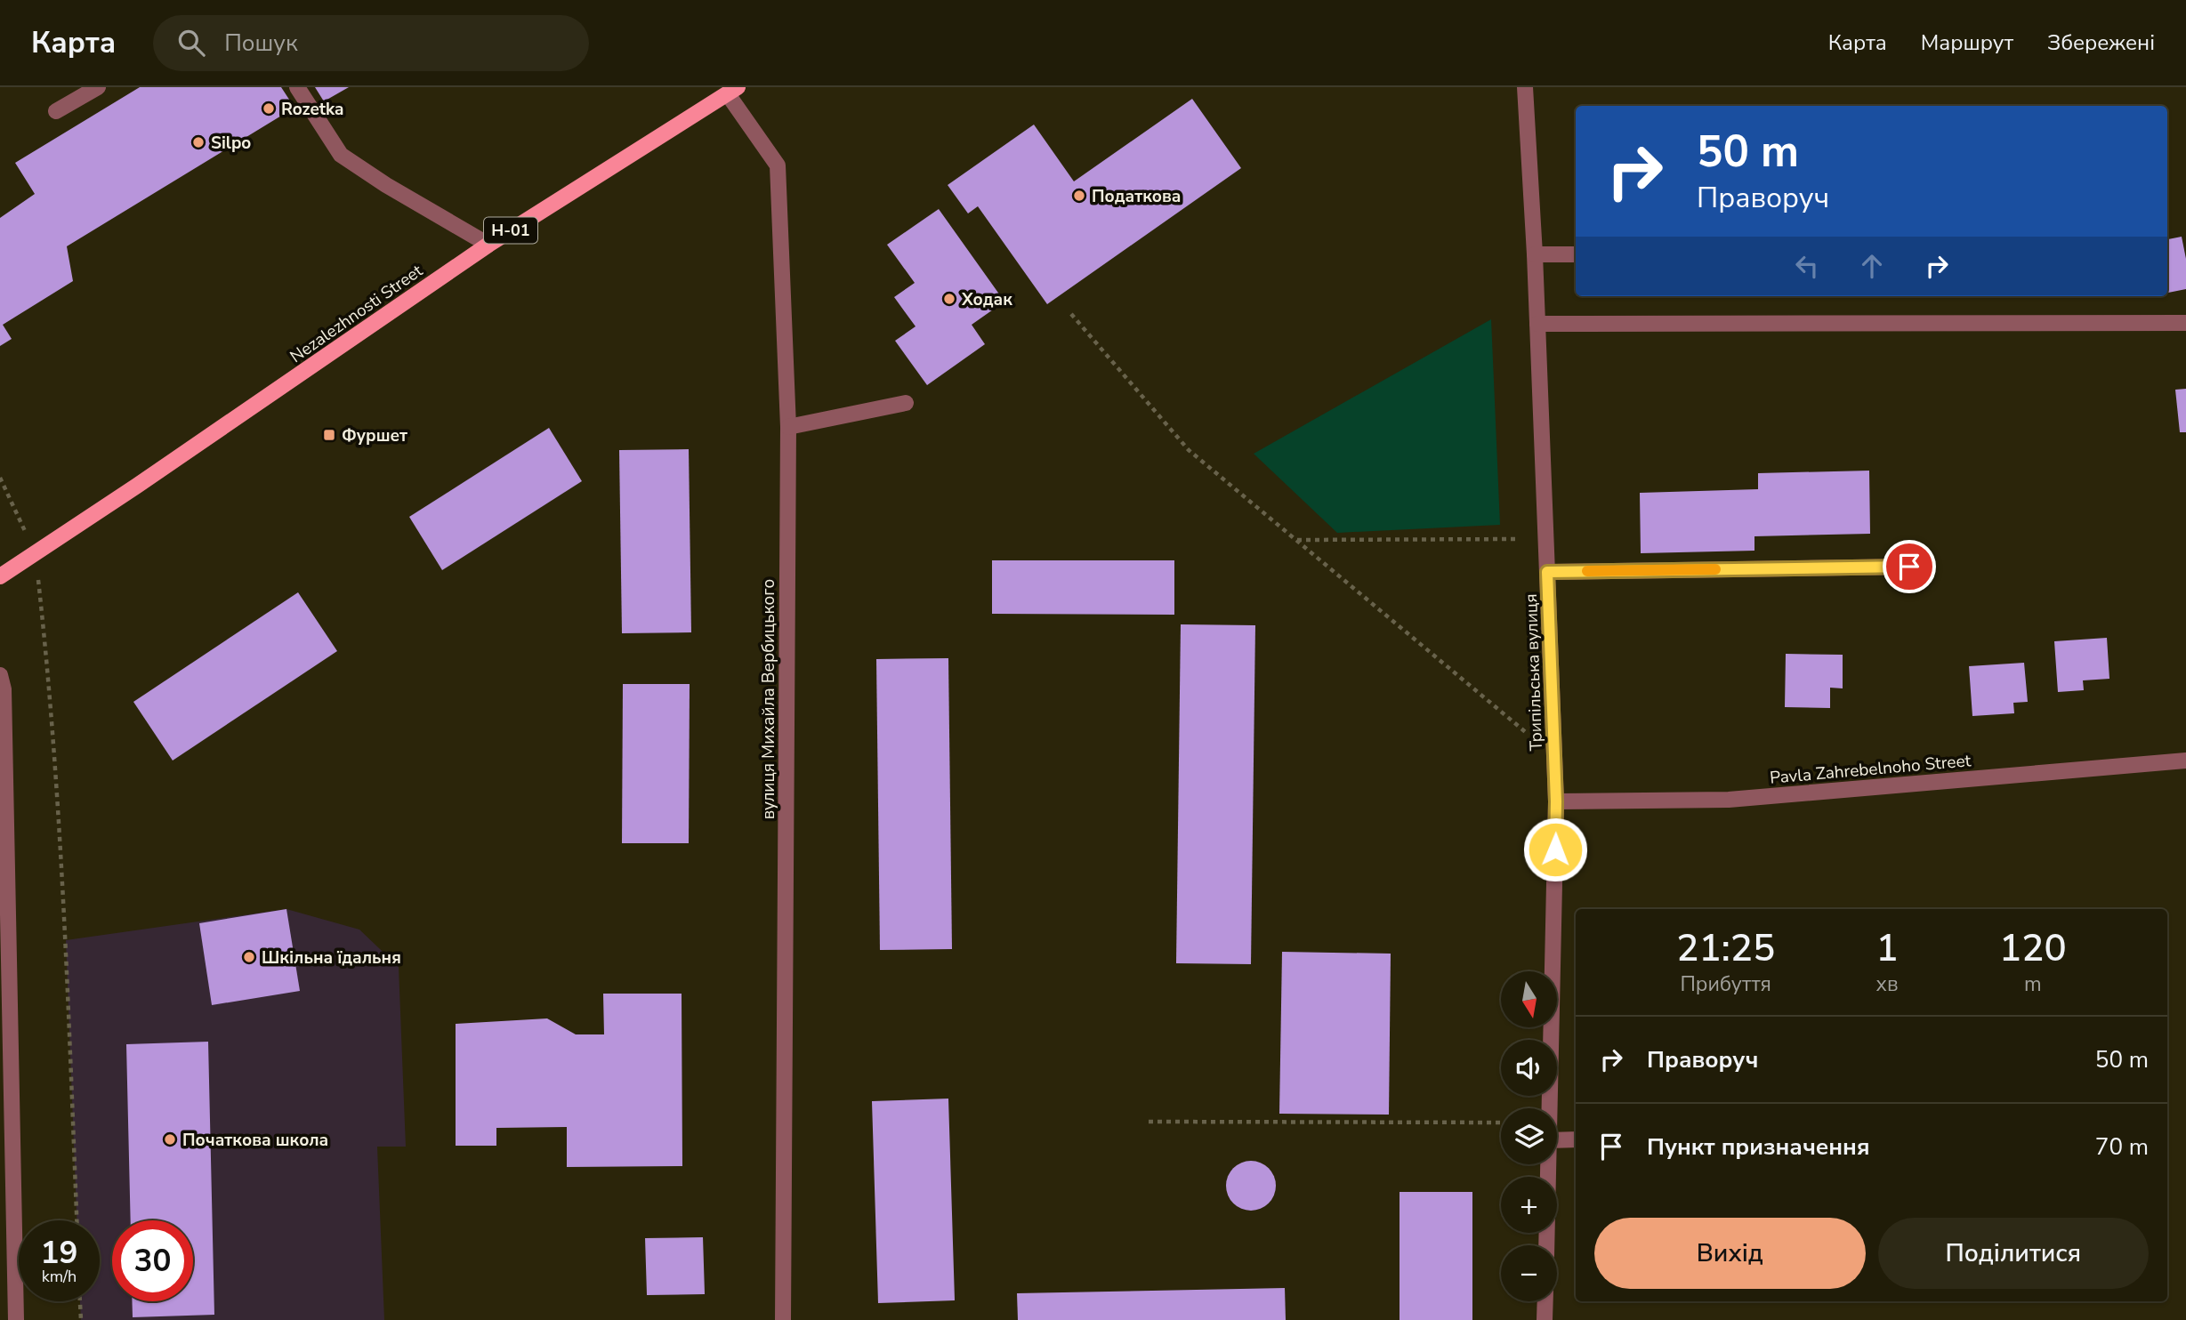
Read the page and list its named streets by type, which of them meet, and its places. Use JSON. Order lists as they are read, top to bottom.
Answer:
{
  "streets": {
    "main road": ["Н-01", "Nezalezhnosti Street"],
    "street": ["Трипільська вулиця", "вулиця Михайла Вербицького", "Pavla Zahrebelnoho Street"]
  },
  "crossings": [
    ["Nezalezhnosti Street", "вулиця Михайла Вербицького"],
    ["Трипільська вулиця", "Pavla Zahrebelnoho Street"]
  ],
  "places": {
    "other": [
      "Rozetka",
      "Silpo",
      "Податкова",
      "Ходак",
      "Шкільна їдальня",
      "Початкова школа"
    ],
    "transit": ["Фуршет"]
  },
  "north": "bottom",
  "page": {
    "header": "Карта",
    "search": "Пошук",
    "nav": ["Карта", "Маршрут", "Збережені"],
    "turn": ["50 m", "Праворуч"],
    "eta": [
      "21:25",
      "Прибуття",
      "1",
      "хв",
      "120",
      "m"
    ],
    "map_buttons": ["+", "−"],
    "list": [
      {
        "name": "Праворуч",
        "value": "50 m"
      },
      {
        "name": "Пункт призначення",
        "value": "70 m"
      }
    ],
    "buttons": ["Вихід", "Поділитися"],
    "speed": "19 km/h",
    "limit": "30"
  }
}
